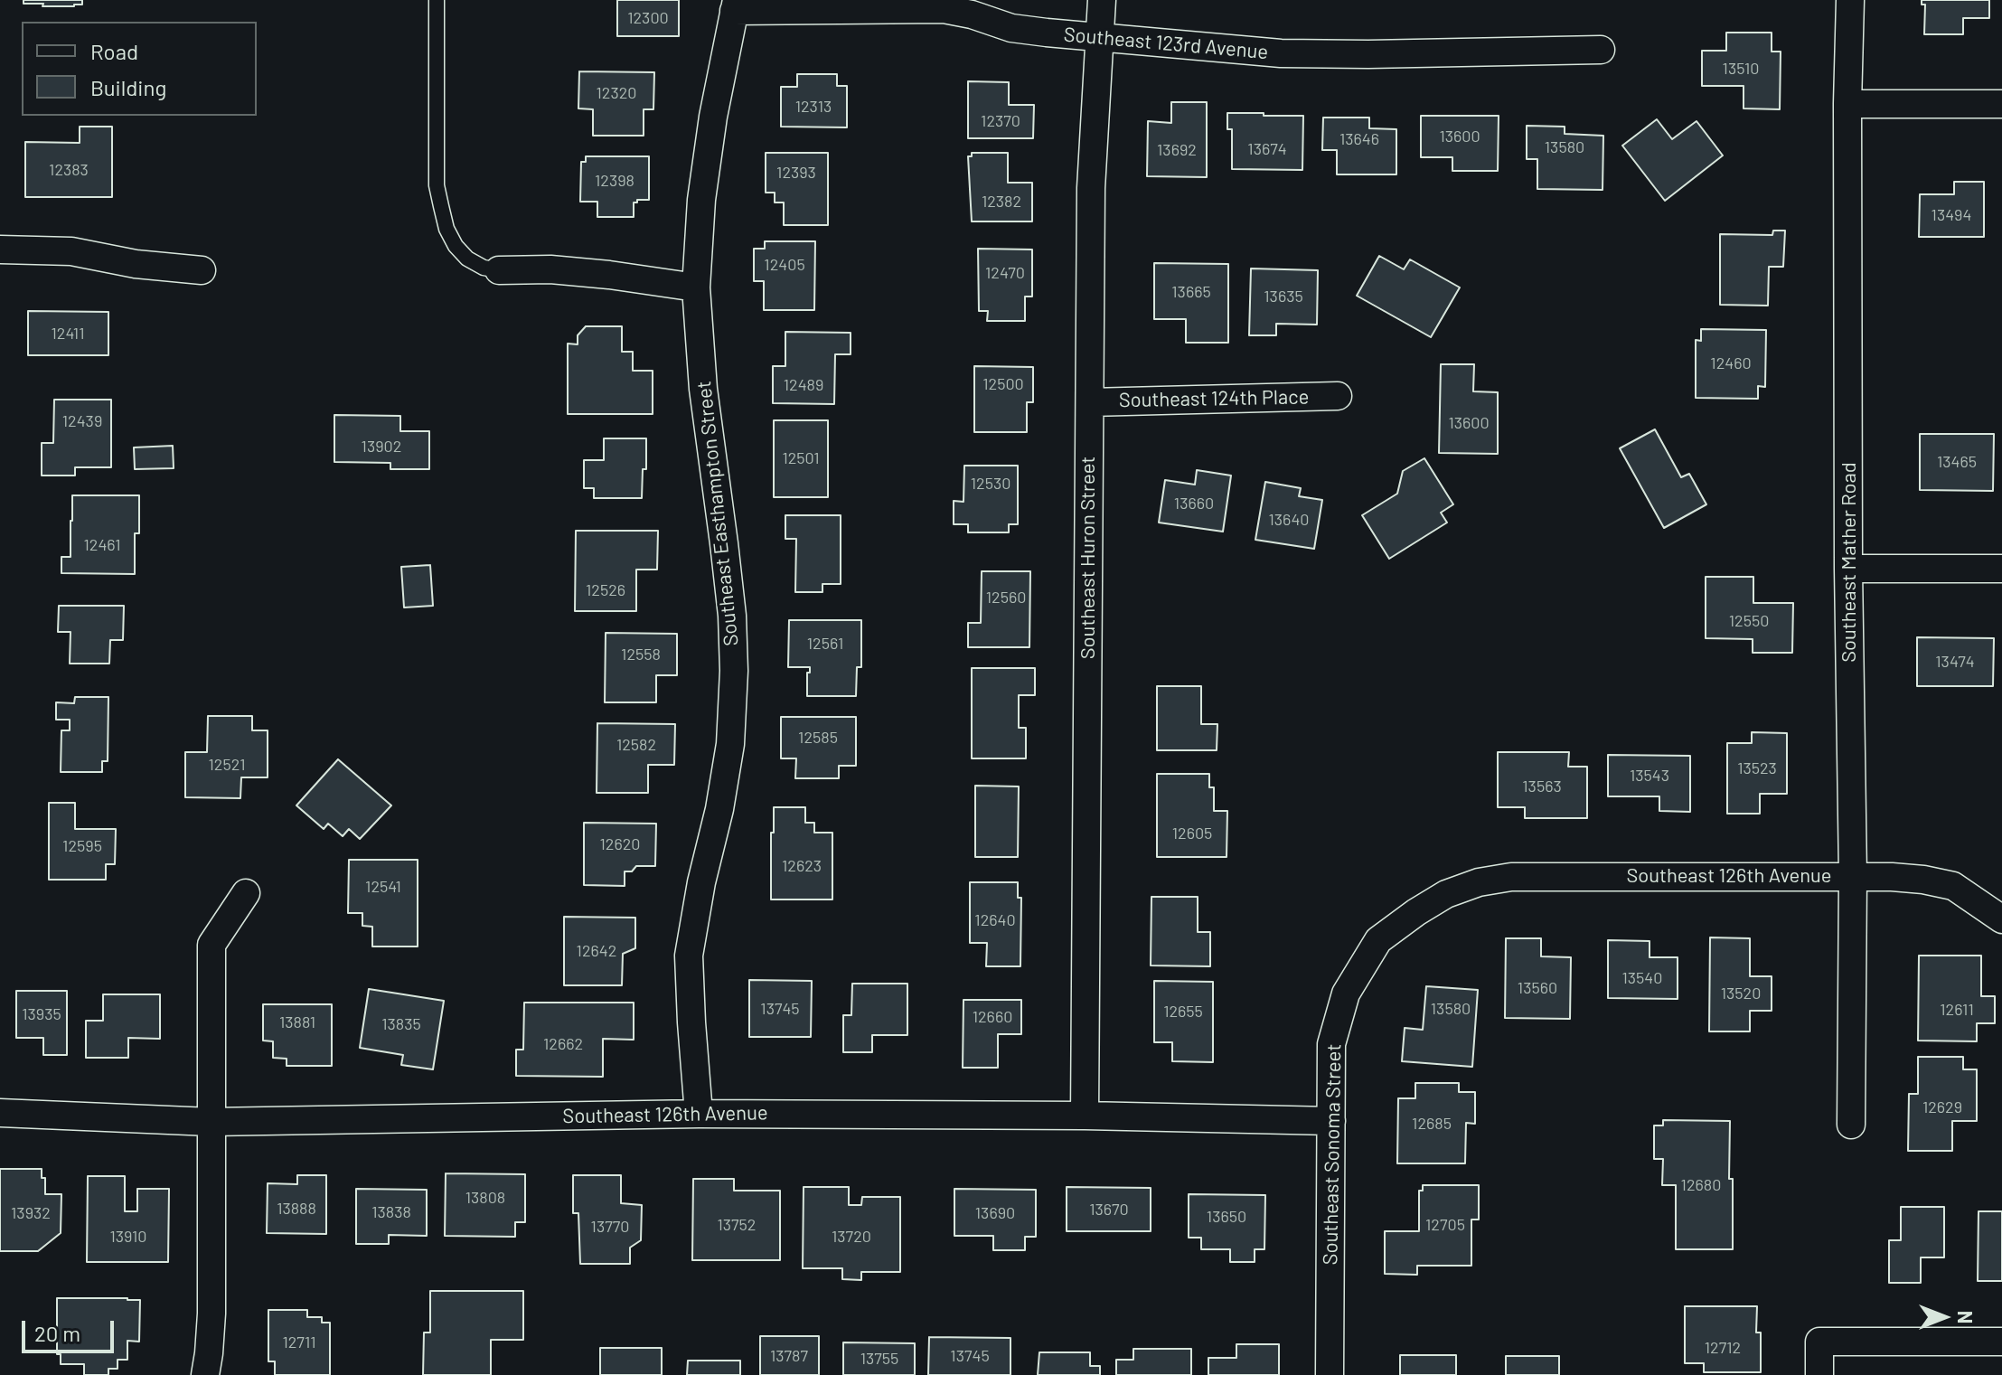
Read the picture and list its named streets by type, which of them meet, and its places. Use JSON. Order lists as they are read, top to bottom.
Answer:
{
  "streets": {
    "street": [
      "Southeast 123rd Avenue",
      "Southeast 124th Place",
      "Southeast Easthampton Street",
      "Southeast Huron Street",
      "Southeast Mather Road",
      "Southeast 126th Avenue",
      "Southeast Sonoma Street"
    ]
  },
  "crossings": [
    ["Southeast 123rd Avenue", "Southeast Easthampton Street"],
    ["Southeast 123rd Avenue", "Southeast Huron Street"],
    ["Southeast 124th Place", "Southeast Huron Street"],
    ["Southeast Easthampton Street", "Southeast 126th Avenue"],
    ["Southeast Huron Street", "Southeast 126th Avenue"],
    ["Southeast Mather Road", "Southeast 126th Avenue"],
    ["Southeast 126th Avenue", "Southeast Sonoma Street"]
  ],
  "house_numbers": [
    "12300",
    "13510",
    "12320",
    "12313",
    "12370",
    "13600",
    "13646",
    "13580",
    "13674",
    "13692",
    "12383",
    "12393",
    "12398",
    "12382",
    "13494",
    "12405",
    "12470",
    "13665",
    "13635",
    "12411",
    "12460",
    "12500",
    "12489",
    "12439",
    "13600",
    "13902",
    "12501",
    "13465",
    "12530",
    "13660",
    "13640",
    "12461",
    "12526",
    "12560",
    "12550",
    "12561",
    "12558",
    "13474",
    "12585",
    "12582",
    "12521",
    "13523",
    "13543",
    "13563",
    "12605",
    "12620",
    "12595",
    "12623",
    "12541",
    "12640",
    "12642",
    "13540",
    "13560",
    "13520",
    "13745",
    "13580",
    "12611",
    "12655",
    "13935",
    "12660",
    "13881",
    "13835",
    "12662",
    "12629",
    "12685",
    "12680",
    "13808",
    "13888",
    "13670",
    "13838",
    "13932",
    "13690",
    "13650",
    "13752",
    "12705",
    "13770",
    "13910",
    "13720",
    "12711",
    "12712",
    "13787",
    "13745",
    "13755"
  ],
  "legend": ["Road", "Building"],
  "scale_bar": "20 m",
  "north": "right"
}
